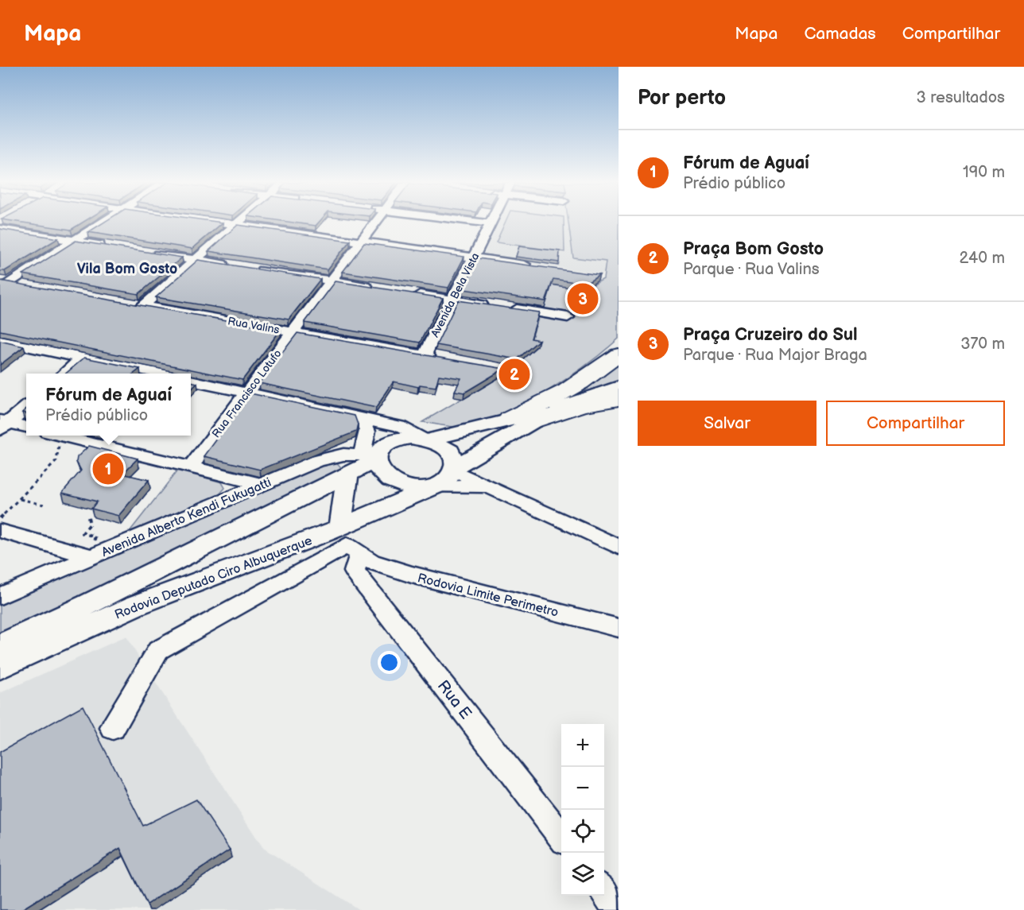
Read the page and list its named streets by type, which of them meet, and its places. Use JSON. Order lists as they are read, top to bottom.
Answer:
{
  "streets": {
    "main road": ["Rodovia Deputado Ciro Albuquerque"],
    "street": [
      "Avenida Bela Vista",
      "Rua Valins",
      "Rua Francisco Lotufo",
      "Avenida Alberto Kendi Fukugatti",
      "Rodovia Limite Perimetro",
      "Rua E"
    ]
  },
  "crossings": [
    ["Avenida Bela Vista", "Rua Valins"],
    ["Rua Valins", "Rua Francisco Lotufo"],
    ["Avenida Alberto Kendi Fukugatti", "Rodovia Deputado Ciro Albuquerque"],
    ["Rodovia Deputado Ciro Albuquerque", "Rodovia Limite Perimetro"],
    ["Rodovia Deputado Ciro Albuquerque", "Rua E"],
    ["Rodovia Limite Perimetro", "Rua E"]
  ],
  "districts": ["Vila Bom Gosto"],
  "page": {
    "header": "Mapa",
    "nav": ["Mapa", "Camadas", "Compartilhar"],
    "heading": ["Por perto", "3 resultados"],
    "list": [
      {
        "mark": "1",
        "name": "Fórum de Aguaí",
        "note": "Prédio público",
        "value": "190 m"
      },
      {
        "mark": "2",
        "name": "Praça Bom Gosto",
        "note": "Parque · Rua Valins",
        "value": "240 m"
      },
      {
        "mark": "3",
        "name": "Praça Cruzeiro do Sul",
        "note": "Parque · Rua Major Braga",
        "value": "370 m"
      }
    ],
    "pins": ["3", "2", "1"],
    "popup": ["Fórum de Aguaí", "Prédio público"],
    "buttons": ["Salvar", "Compartilhar"],
    "map_buttons": ["+", "−"]
  }
}
